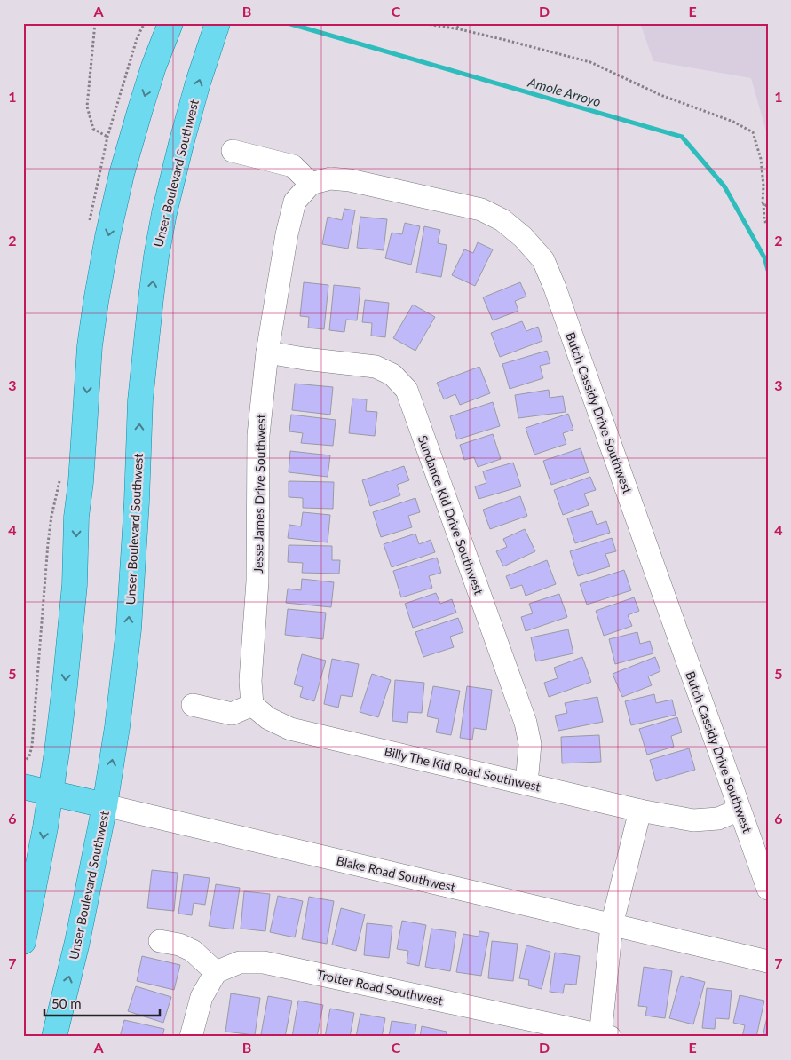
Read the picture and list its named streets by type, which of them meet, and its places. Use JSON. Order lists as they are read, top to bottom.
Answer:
{
  "streets": {
    "main road": ["Unser Boulevard Southwest", "Blake Road Southwest"],
    "street": [
      "Butch Cassidy Drive Southwest",
      "Jesse James Drive Southwest",
      "Sundance Kid Drive Southwest",
      "Billy The Kid Road Southwest",
      "Trotter Road Southwest"
    ]
  },
  "crossings": [
    ["Unser Boulevard Southwest", "Blake Road Southwest"],
    ["Butch Cassidy Drive Southwest", "Jesse James Drive Southwest"],
    ["Butch Cassidy Drive Southwest", "Billy The Kid Road Southwest"],
    ["Jesse James Drive Southwest", "Sundance Kid Drive Southwest"],
    ["Jesse James Drive Southwest", "Billy The Kid Road Southwest"],
    ["Sundance Kid Drive Southwest", "Billy The Kid Road Southwest"]
  ],
  "water": ["Amole Arroyo"],
  "scale_bar": "50 m",
  "grid": {
    "columns": [
      "A",
      "B",
      "C",
      "D",
      "E"
    ],
    "rows": [
      "1",
      "2",
      "3",
      "4",
      "5",
      "6",
      "7"
    ]
  }
}
